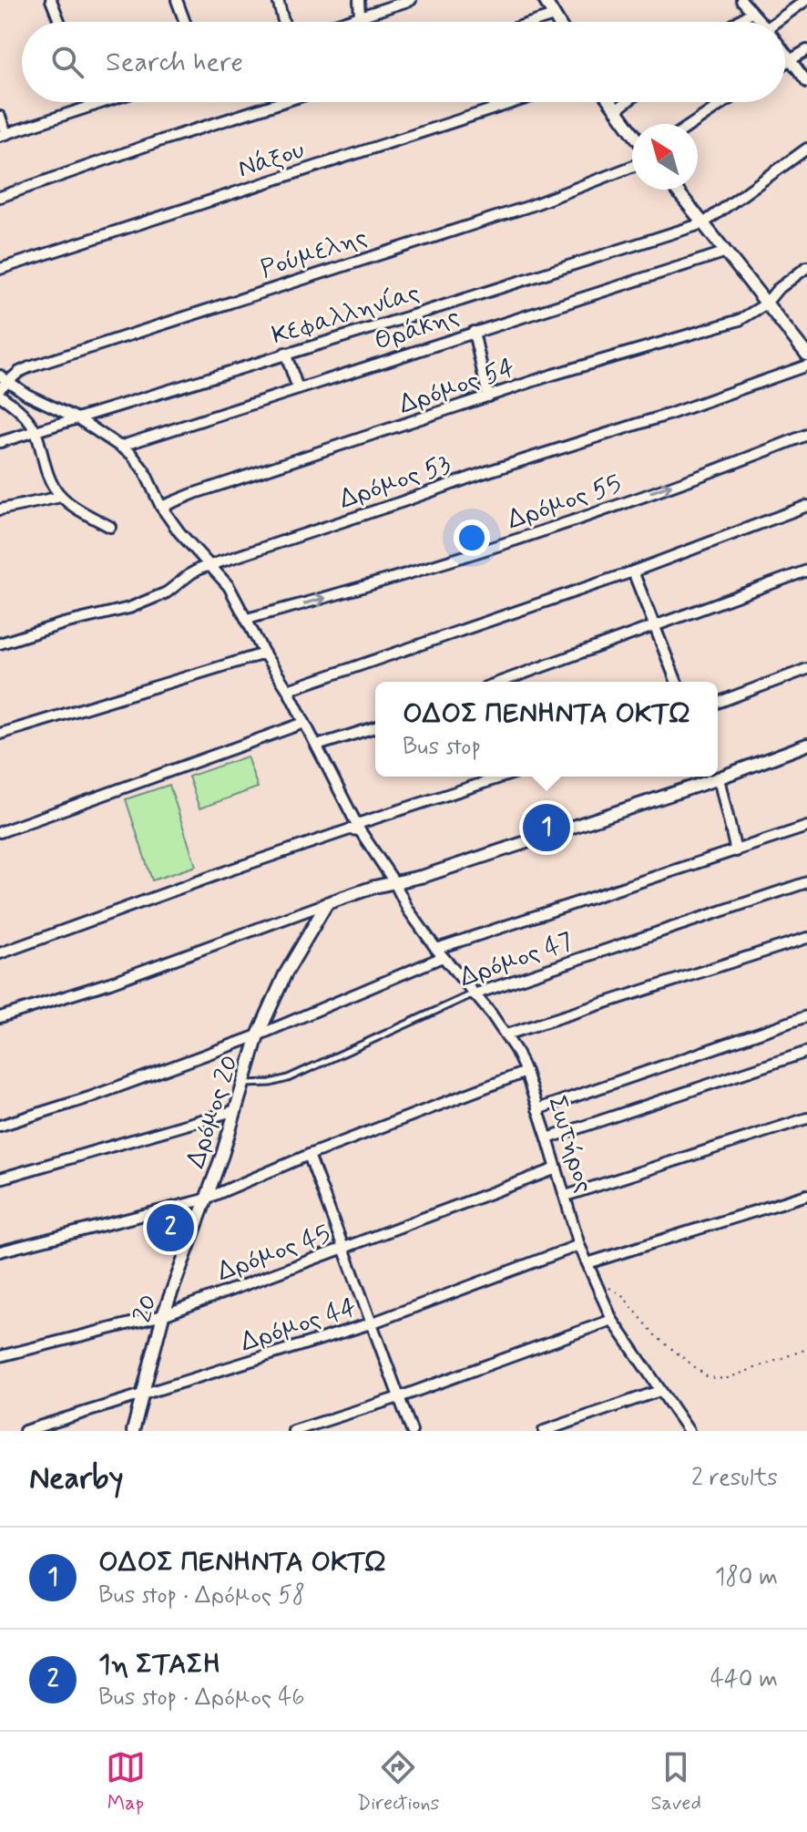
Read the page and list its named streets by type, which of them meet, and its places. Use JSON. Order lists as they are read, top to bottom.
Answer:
{
  "streets": {
    "street": [
      "Νάξου",
      "Ρούμελης",
      "Κεφαλληνίας",
      "Θράκης",
      "Δρόμος 54",
      "Δρόμος 53",
      "Δρόμος 55",
      "Δρόμος 47",
      "Δρόμος 20",
      "Σωτήρος",
      "Δρόμος 45",
      "20",
      "Δρόμος 44"
    ]
  },
  "crossings": [
    ["Δρόμος 53", "Σωτήρος"],
    ["Δρόμος 55", "Σωτήρος"],
    ["Δρόμος 47", "Δρόμος 20"],
    ["Δρόμος 47", "Σωτήρος"],
    ["Δρόμος 20", "20"],
    ["Σωτήρος", "Δρόμος 45"],
    ["Σωτήρος", "Δρόμος 44"],
    ["Δρόμος 45", "20"],
    ["20", "Δρόμος 44"]
  ],
  "north": "top left",
  "page": {
    "search": "Search here",
    "popup": ["ΟΔΟΣ ΠΕΝΗΝΤΑ ΟΚΤΩ", "Bus stop"],
    "pins": ["1", "2"],
    "heading": ["Nearby", "2 results"],
    "list": [
      {
        "mark": "1",
        "name": "ΟΔΟΣ ΠΕΝΗΝΤΑ ΟΚΤΩ",
        "note": "Bus stop · Δρόμος 58",
        "value": "180 m"
      },
      {
        "mark": "2",
        "name": "1η ΣΤΑΣΗ",
        "note": "Bus stop · Δρόμος 46",
        "value": "440 m"
      }
    ],
    "nav": ["Map", "Directions", "Saved"]
  }
}
